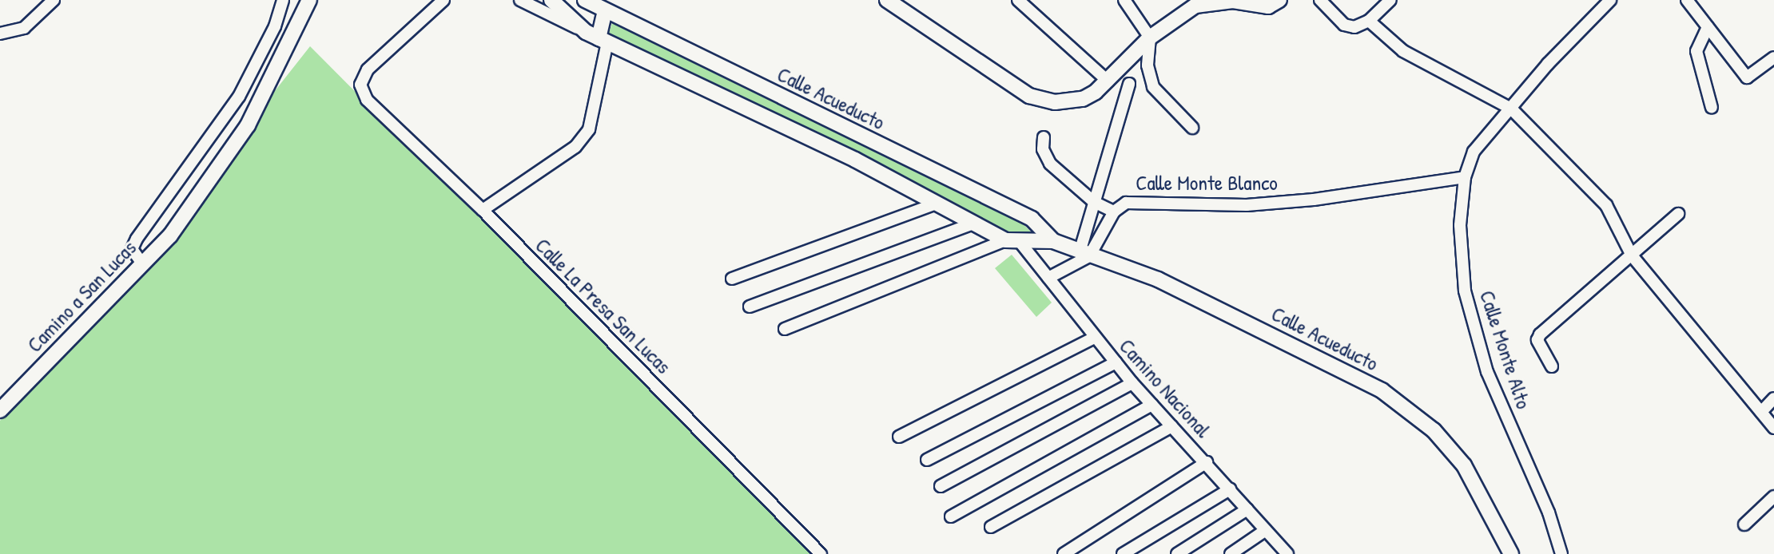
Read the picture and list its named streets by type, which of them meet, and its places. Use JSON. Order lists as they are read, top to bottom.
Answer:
{
  "streets": {
    "street": [
      "Calle Acueducto",
      "Calle Monte Blanco",
      "Camino a San Lucas",
      "Calle La Presa San Lucas",
      "Calle Monte Alto",
      "Camino Nacional"
    ]
  },
  "crossings": [
    ["Calle Acueducto", "Calle Monte Blanco"],
    ["Calle Acueducto", "Camino Nacional"],
    ["Calle Monte Blanco", "Calle Monte Alto"]
  ]
}
